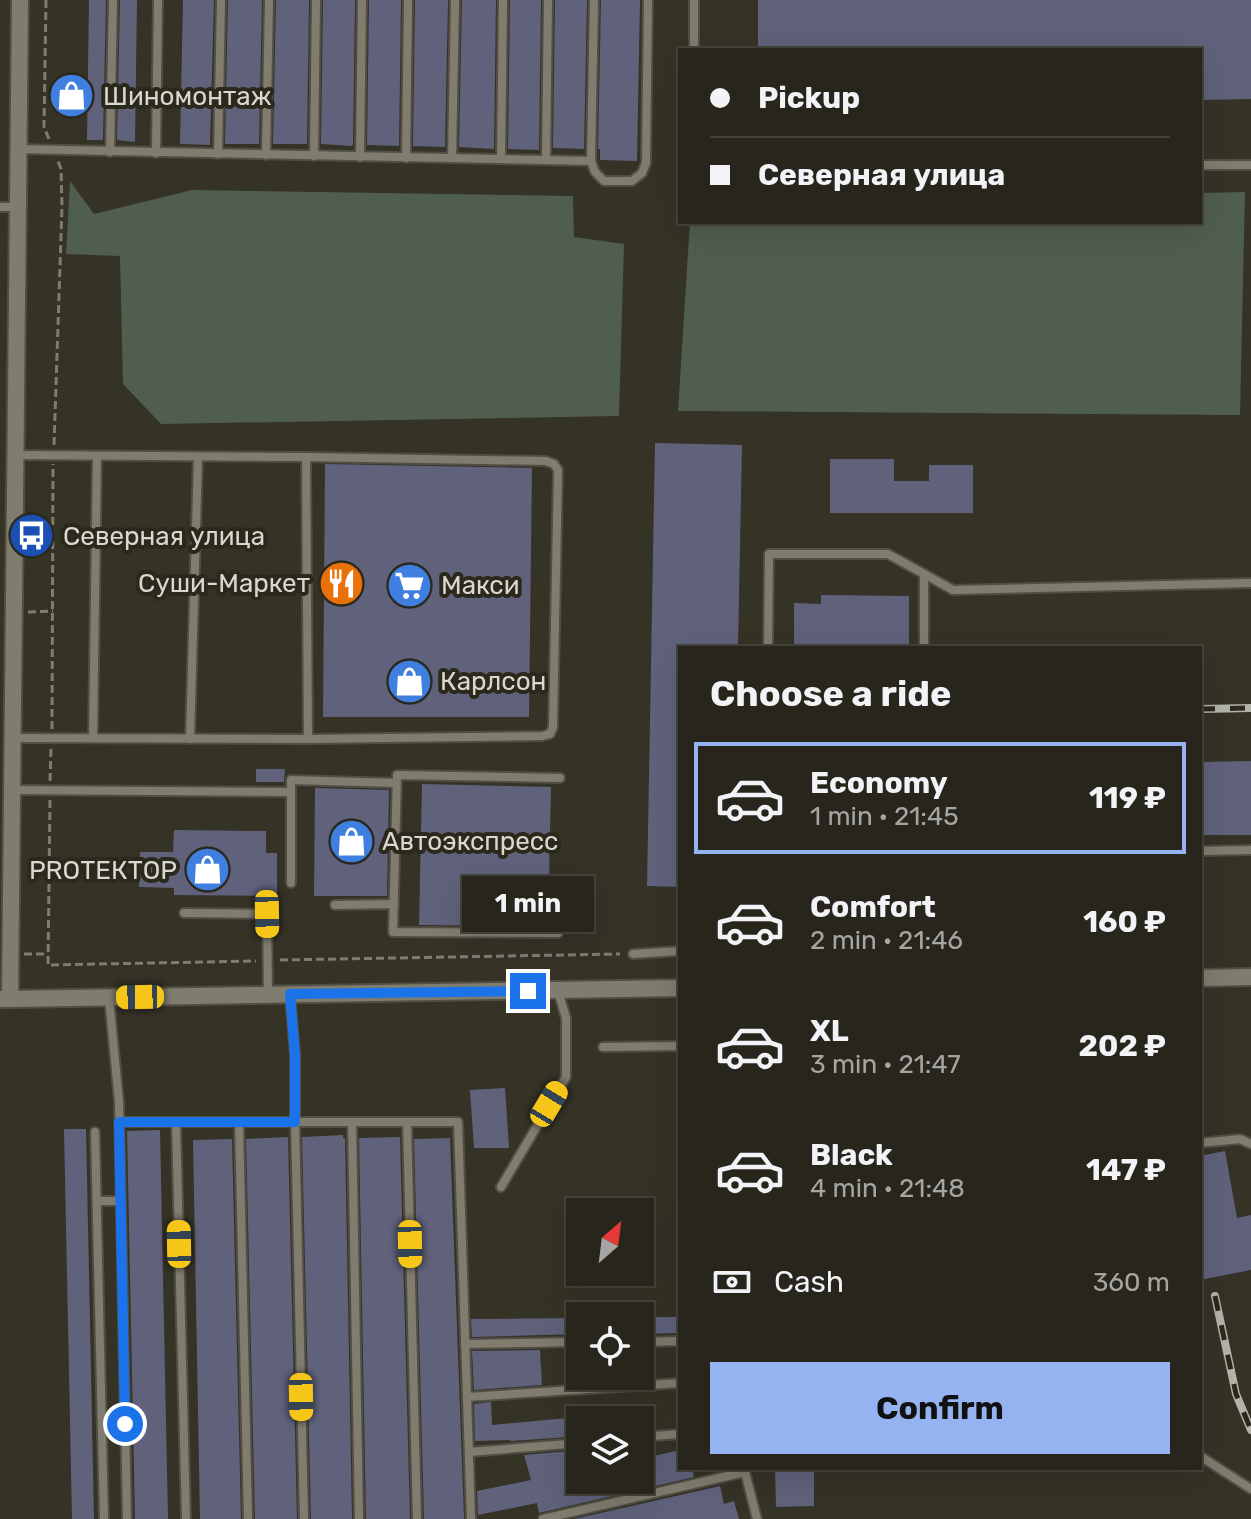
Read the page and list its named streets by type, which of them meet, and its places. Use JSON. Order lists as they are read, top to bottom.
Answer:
{
  "places": {
    "shop": [
      "Шиномонтаж",
      "Карлсон",
      "Автоэкспресс",
      "PROТЕКТОР"
    ],
    "bus stop": ["Северная улица"],
    "restaurant": ["Суши-Маркет"],
    "supermarket": ["Макси"]
  },
  "north": "top right",
  "page": {
    "banner": ["Pickup", "Северная улица"],
    "heading": "Choose a ride",
    "list": [
      {
        "name": "Economy",
        "note": "1 min · 21:45",
        "value": "119 ₽"
      },
      {
        "name": "Comfort",
        "note": "2 min · 21:46",
        "value": "160 ₽"
      },
      {
        "name": "XL",
        "note": "3 min · 21:47",
        "value": "202 ₽"
      },
      {
        "name": "Black",
        "note": "4 min · 21:48",
        "value": "147 ₽"
      }
    ],
    "bubble": "1 min",
    "pay": ["Cash", "360 m"],
    "buttons": "Confirm"
  }
}
